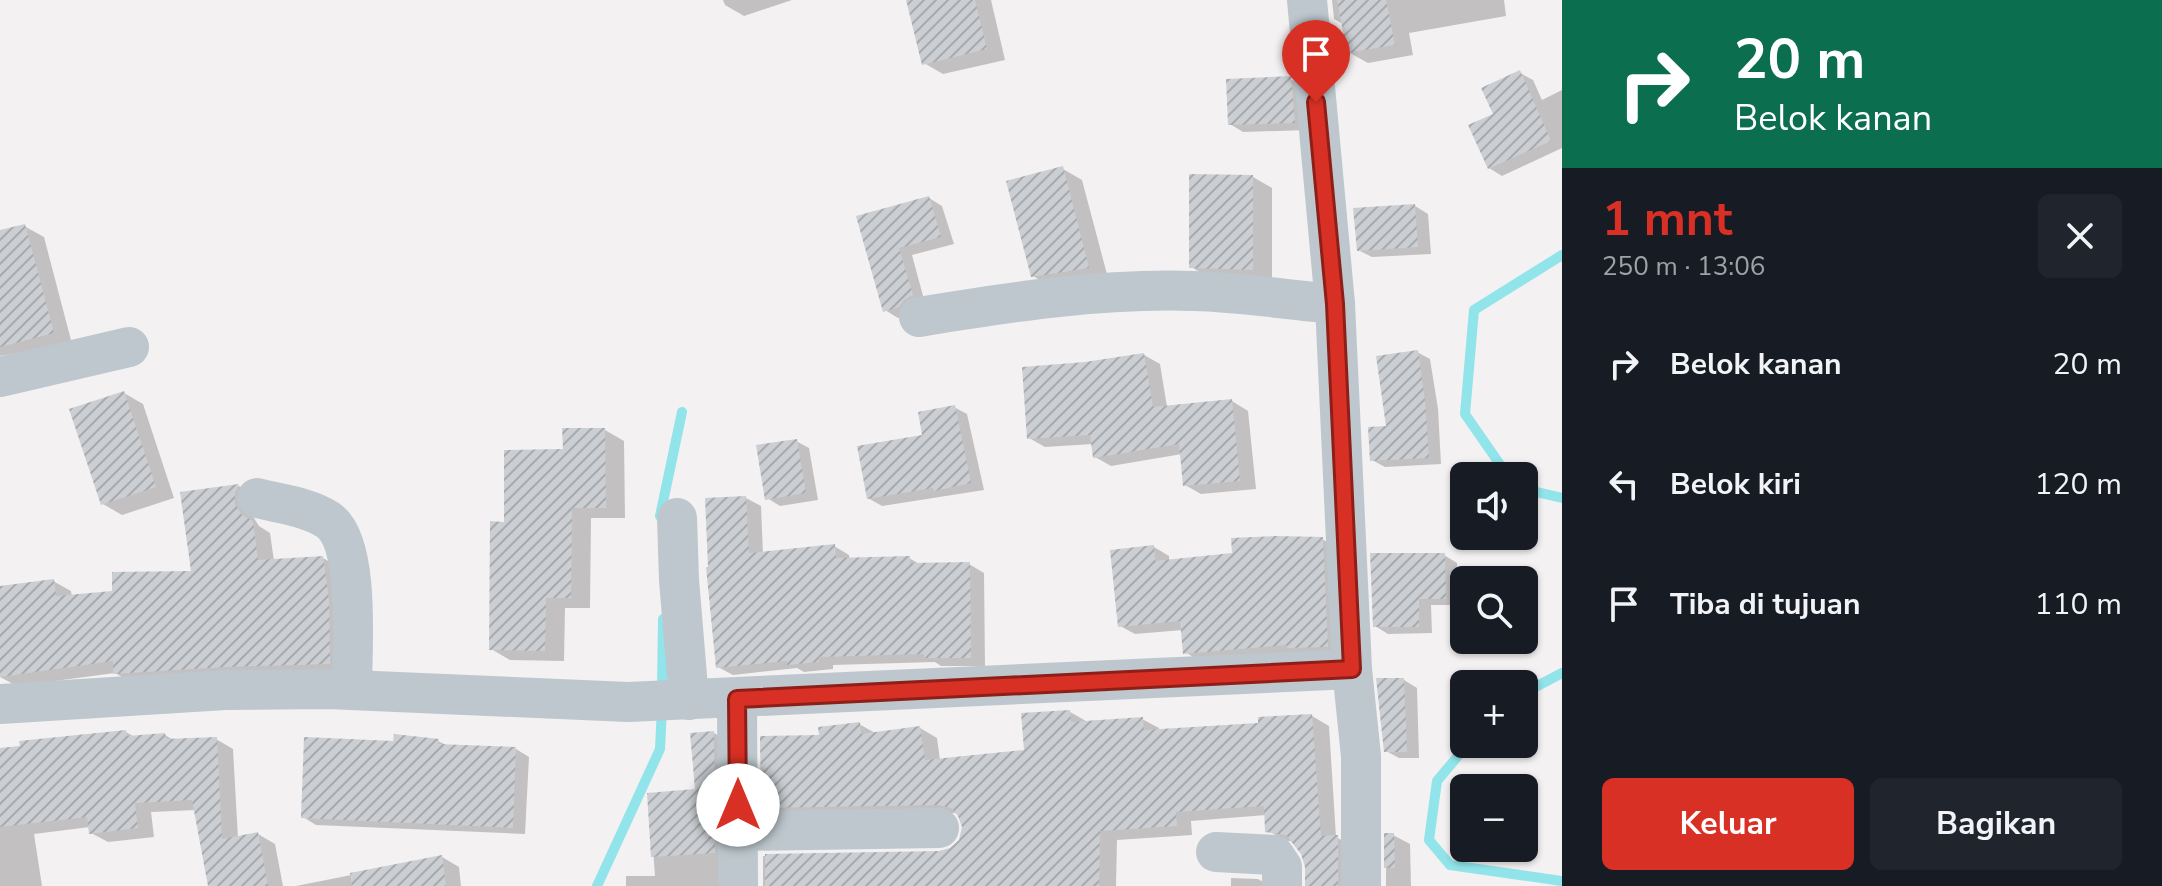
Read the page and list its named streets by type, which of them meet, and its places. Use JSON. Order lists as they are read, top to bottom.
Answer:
{
  "page": {
    "turn": ["20 m", "Belok kanan"],
    "heading": ["1 mnt", "250 m · 13:06"],
    "list": [
      {
        "name": "Belok kanan",
        "value": "20 m"
      },
      {
        "name": "Belok kiri",
        "value": "120 m"
      },
      {
        "name": "Tiba di tujuan",
        "value": "110 m"
      }
    ],
    "map_buttons": ["+", "−"],
    "buttons": ["Keluar", "Bagikan"]
  }
}
